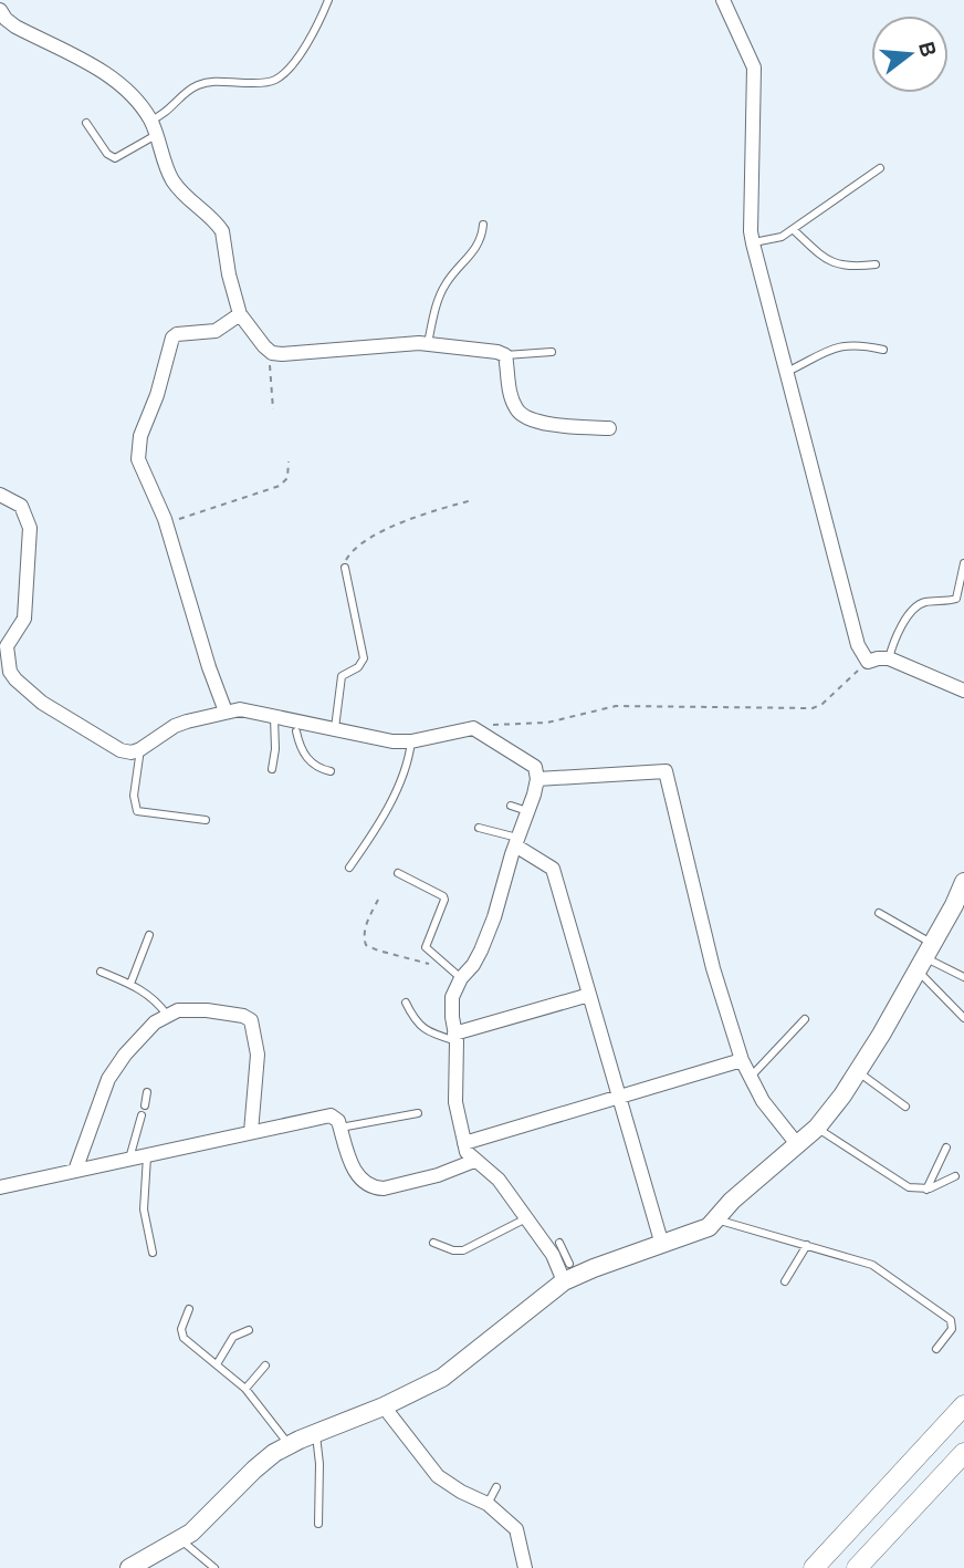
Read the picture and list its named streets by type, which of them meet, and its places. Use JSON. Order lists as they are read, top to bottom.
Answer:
{
  "north": "right"
}
